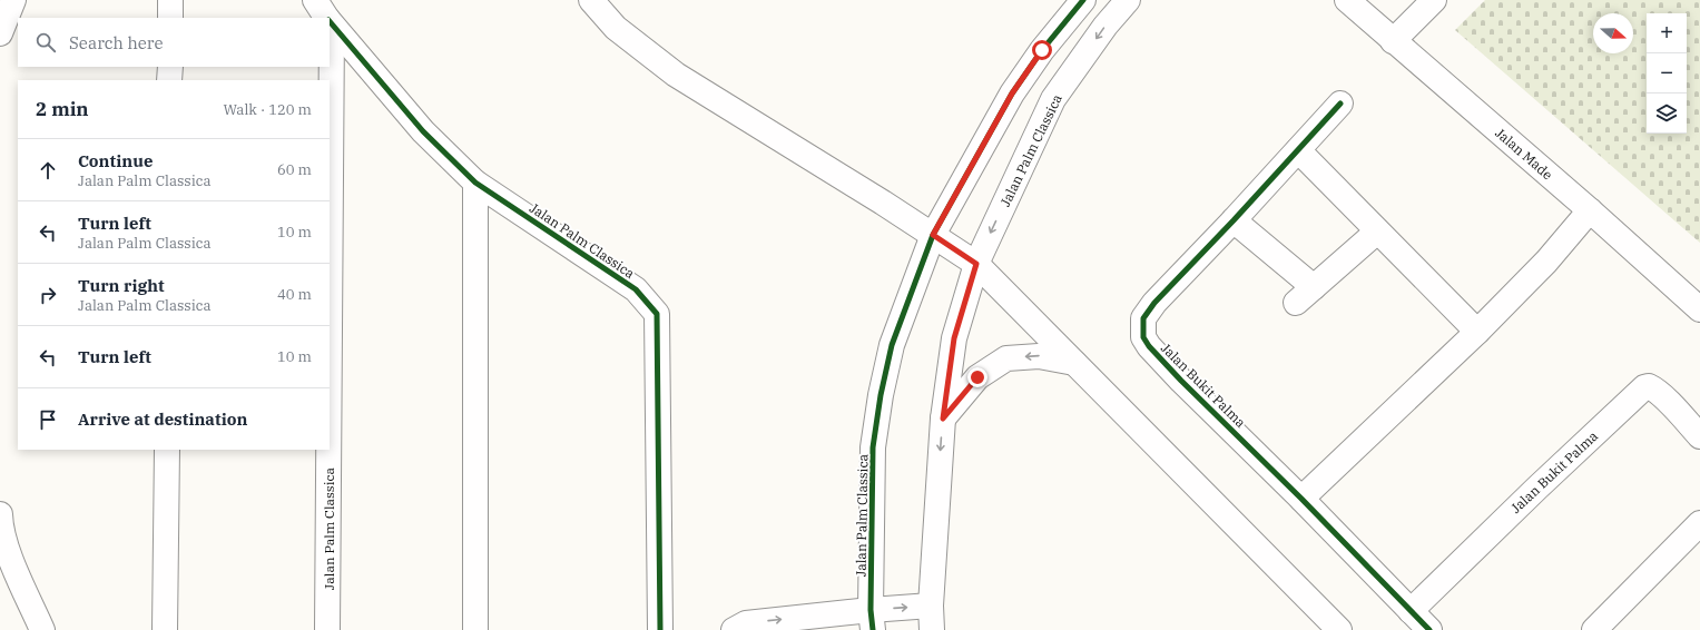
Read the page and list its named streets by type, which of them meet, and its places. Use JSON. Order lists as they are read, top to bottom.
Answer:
{
  "streets": {
    "street": ["Jalan Palm Classica", "Jalan Made", "Jalan Bukit Palma"]
  },
  "north": "right",
  "page": {
    "map_buttons": ["+", "−"],
    "search": "Search here",
    "heading": ["2 min", "Walk · 120 m"],
    "list": [
      ["Continue", "Jalan Palm Classica", "60 m"],
      ["Turn left", "Jalan Palm Classica", "10 m"],
      ["Turn right", "Jalan Palm Classica", "40 m"],
      ["Turn left", "10 m"],
      "Arrive at destination"
    ]
  }
}
